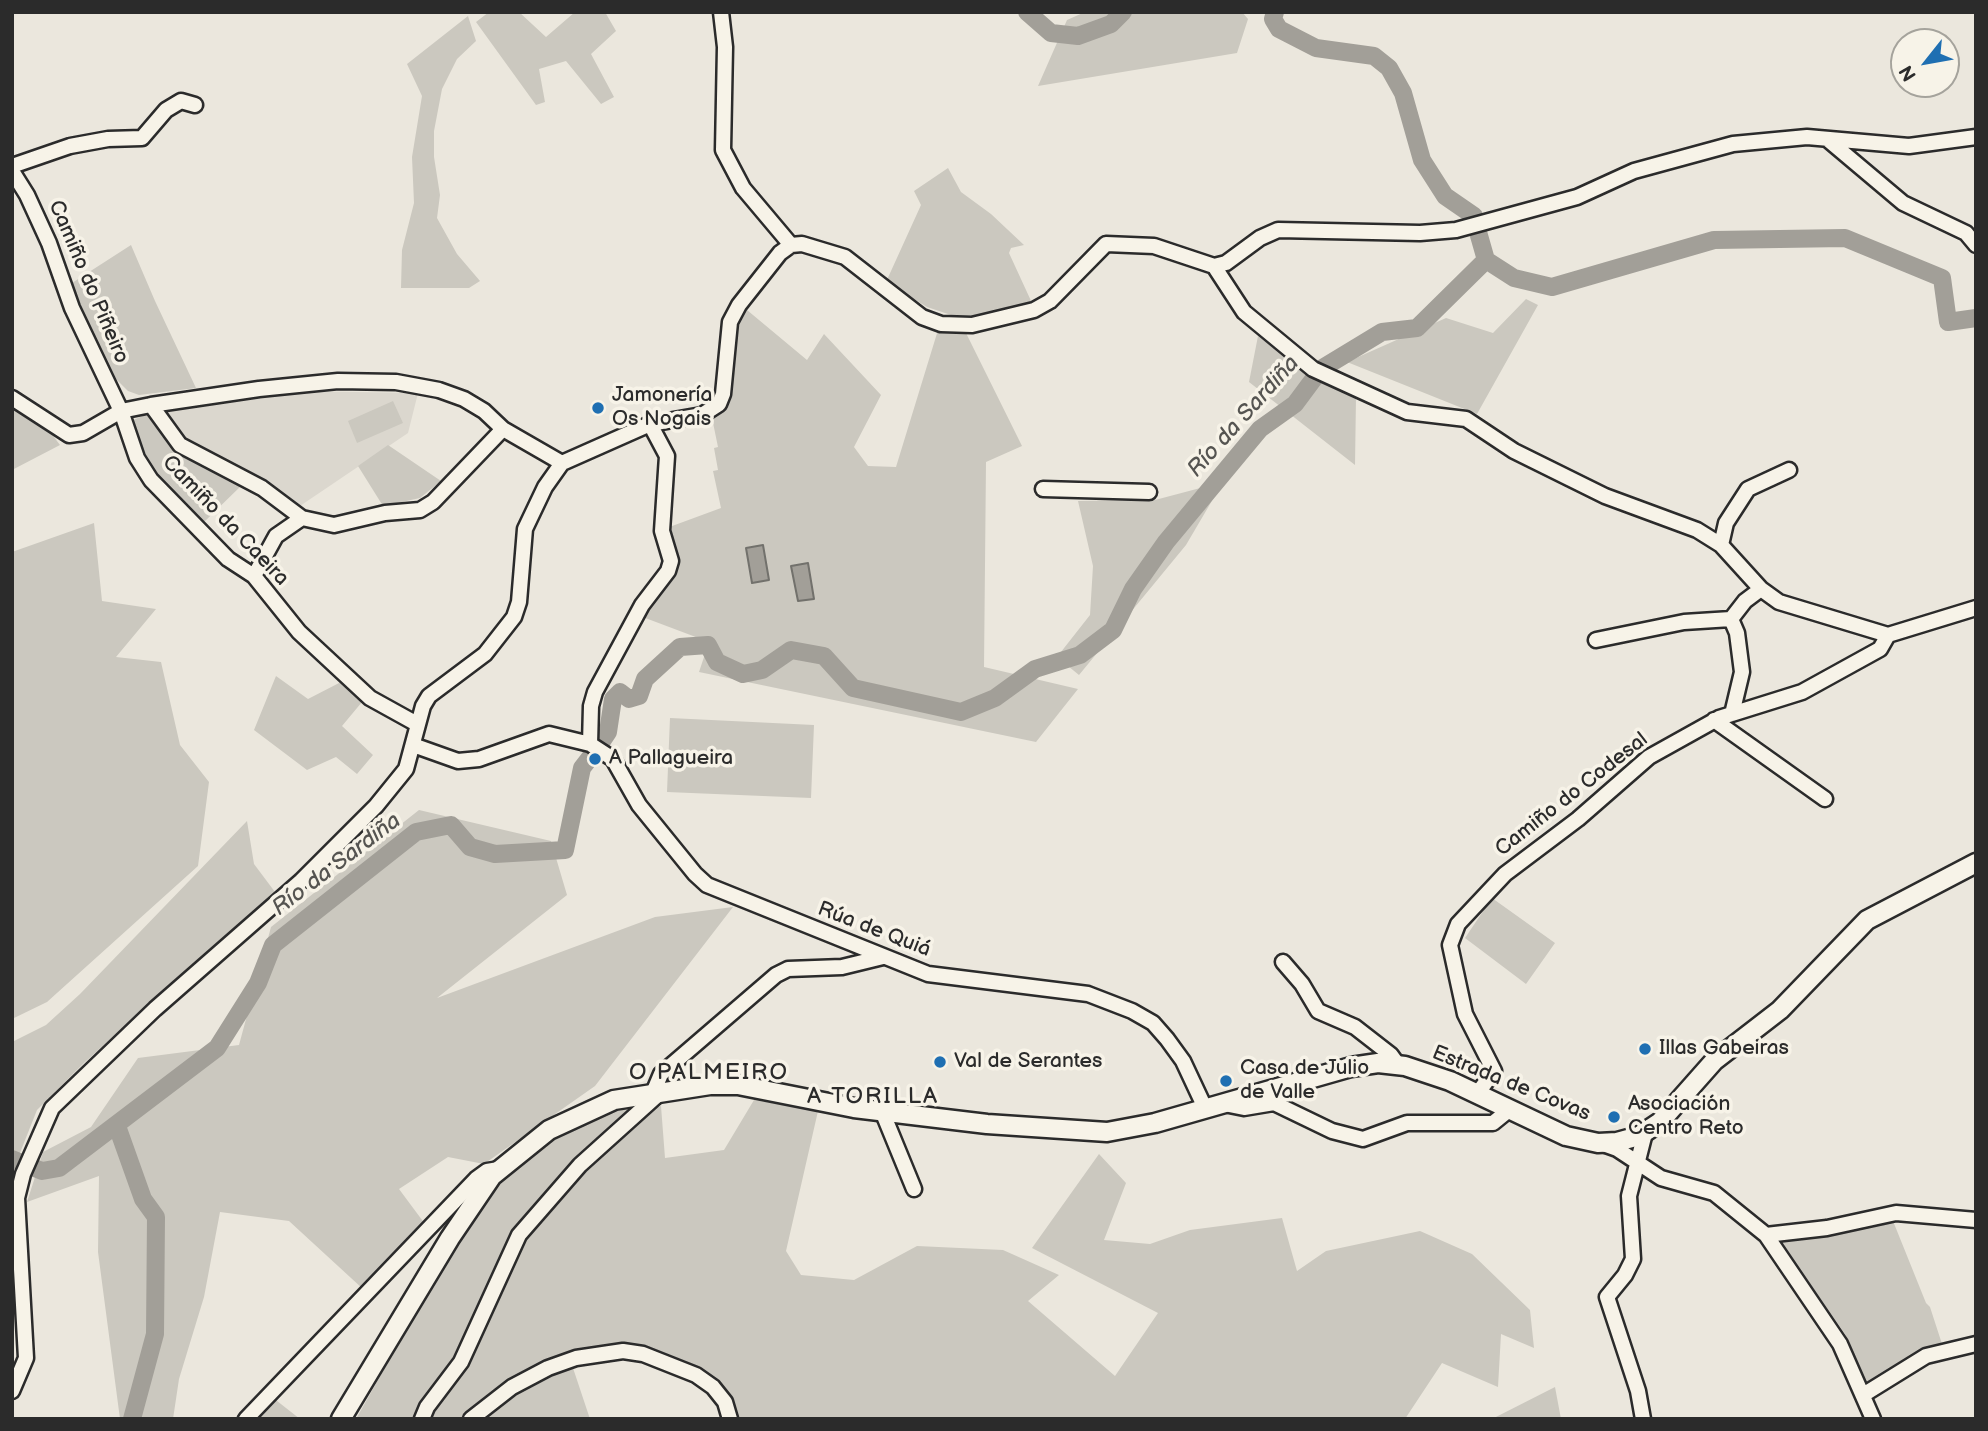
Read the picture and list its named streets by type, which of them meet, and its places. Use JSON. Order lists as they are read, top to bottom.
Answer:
{
  "streets": {
    "main road": ["Estrada de Covas"],
    "street": [
      "Camiño do Piñeiro",
      "Camiño da Caeira",
      "Camiño do Codesal",
      "Rúa de Quiá"
    ]
  },
  "crossings": [
    ["Camiño do Piñeiro", "Camiño da Caeira"],
    ["Camiño do Codesal", "Estrada de Covas"],
    ["Rúa de Quiá", "Estrada de Covas"]
  ],
  "districts": ["O PALMEIRO", "A TORILLA"],
  "water": ["Río da Sardiña"],
  "places": [
    "Jamonería Os Nogais",
    "A Pallagueira",
    "Illas Gabeiras",
    "Val de Serantes",
    "Casa de Julio de Valle",
    "Asociación Centro Reto"
  ],
  "north": "bottom left"
}
